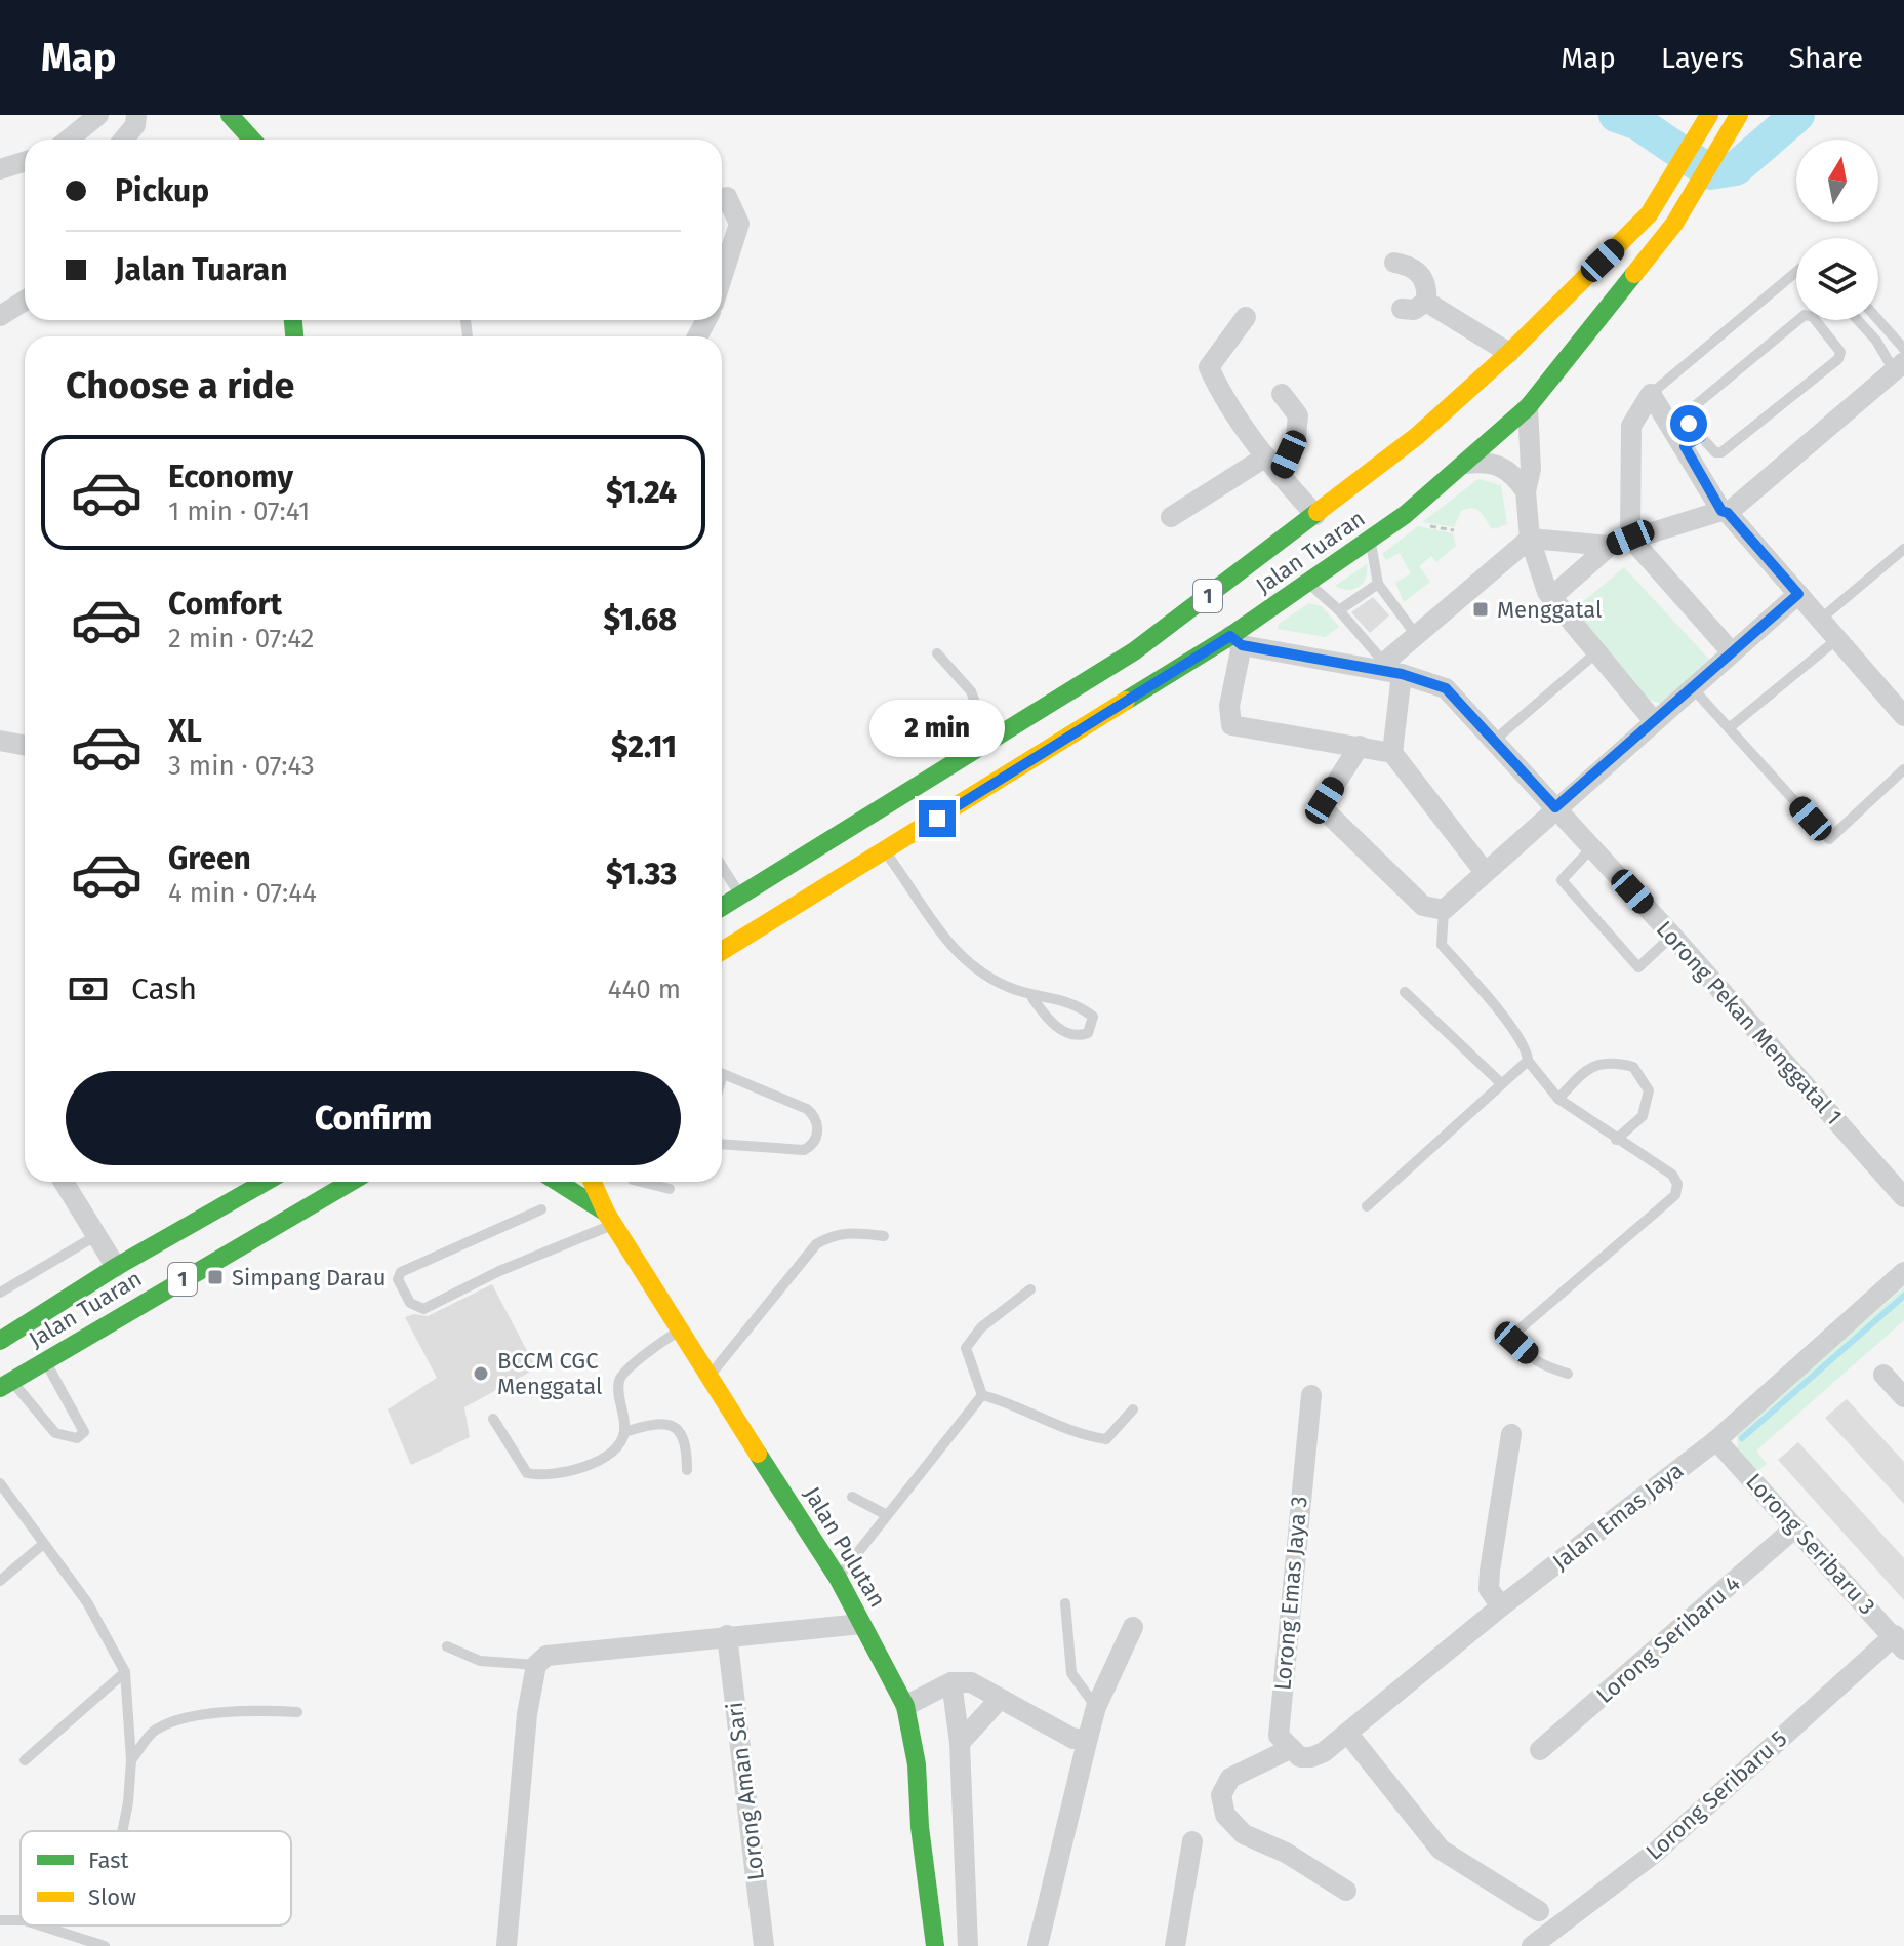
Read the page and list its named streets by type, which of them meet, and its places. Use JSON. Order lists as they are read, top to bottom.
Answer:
{
  "streets": {
    "main road": ["Jalan Tuaran", "1", "Jalan Pulutan"],
    "street": [
      "Lorong Pekan Menggatal 1",
      "Jalan Emas Jaya",
      "Lorong Seribaru 3",
      "Lorong Emas Jaya 3",
      "Lorong Seribaru 4",
      "Lorong Aman Sari",
      "Lorong Seribaru 5"
    ]
  },
  "crossings": [
    ["Jalan Tuaran", "Lorong Pekan Menggatal 1"],
    ["Jalan Emas Jaya", "Lorong Seribaru 3"],
    ["Jalan Emas Jaya", "Lorong Emas Jaya 3"],
    ["Lorong Seribaru 3", "Lorong Seribaru 4"],
    ["Lorong Seribaru 3", "Lorong Seribaru 5"]
  ],
  "places": {
    "transit": ["Menggatal", "Simpang Darau"],
    "other": ["BCCM CGC Menggatal"]
  },
  "legend": ["Fast", "Slow"],
  "north": "top",
  "page": {
    "header": "Map",
    "nav": ["Map", "Layers", "Share"],
    "banner": ["Pickup", "Jalan Tuaran"],
    "heading": "Choose a ride",
    "list": [
      {
        "name": "Economy",
        "note": "1 min · 07:41",
        "value": "$1.24"
      },
      {
        "name": "Comfort",
        "note": "2 min · 07:42",
        "value": "$1.68"
      },
      {
        "name": "XL",
        "note": "3 min · 07:43",
        "value": "$2.11"
      },
      {
        "name": "Green",
        "note": "4 min · 07:44",
        "value": "$1.33"
      }
    ],
    "bubble": "2 min",
    "pay": ["Cash", "440 m"],
    "buttons": "Confirm"
  }
}
